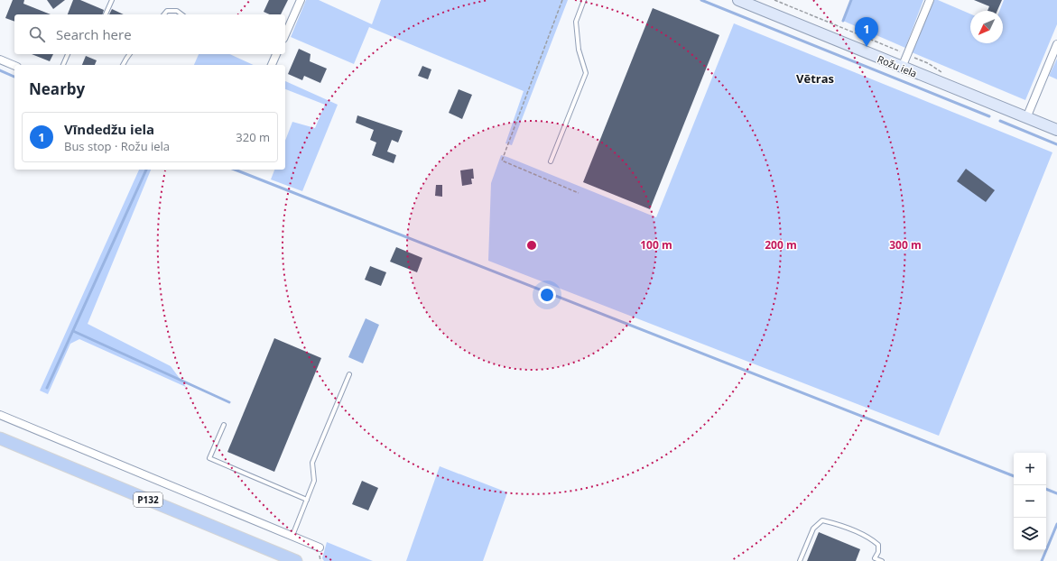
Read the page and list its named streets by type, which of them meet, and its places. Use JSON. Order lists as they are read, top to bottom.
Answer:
{
  "streets": {
    "main road": ["P132"],
    "street": ["Rožu iela"]
  },
  "districts": ["Vētras"],
  "north": "bottom left",
  "page": {
    "search": "Search here",
    "pins": "1",
    "heading": "Nearby",
    "list": [
      {
        "mark": "1",
        "name": "Vīndedžu iela",
        "note": "Bus stop · Rožu iela",
        "value": "320 m"
      }
    ],
    "map_buttons": ["+", "−"]
  },
  "rings": ["100 m", "200 m", "300 m"]
}
